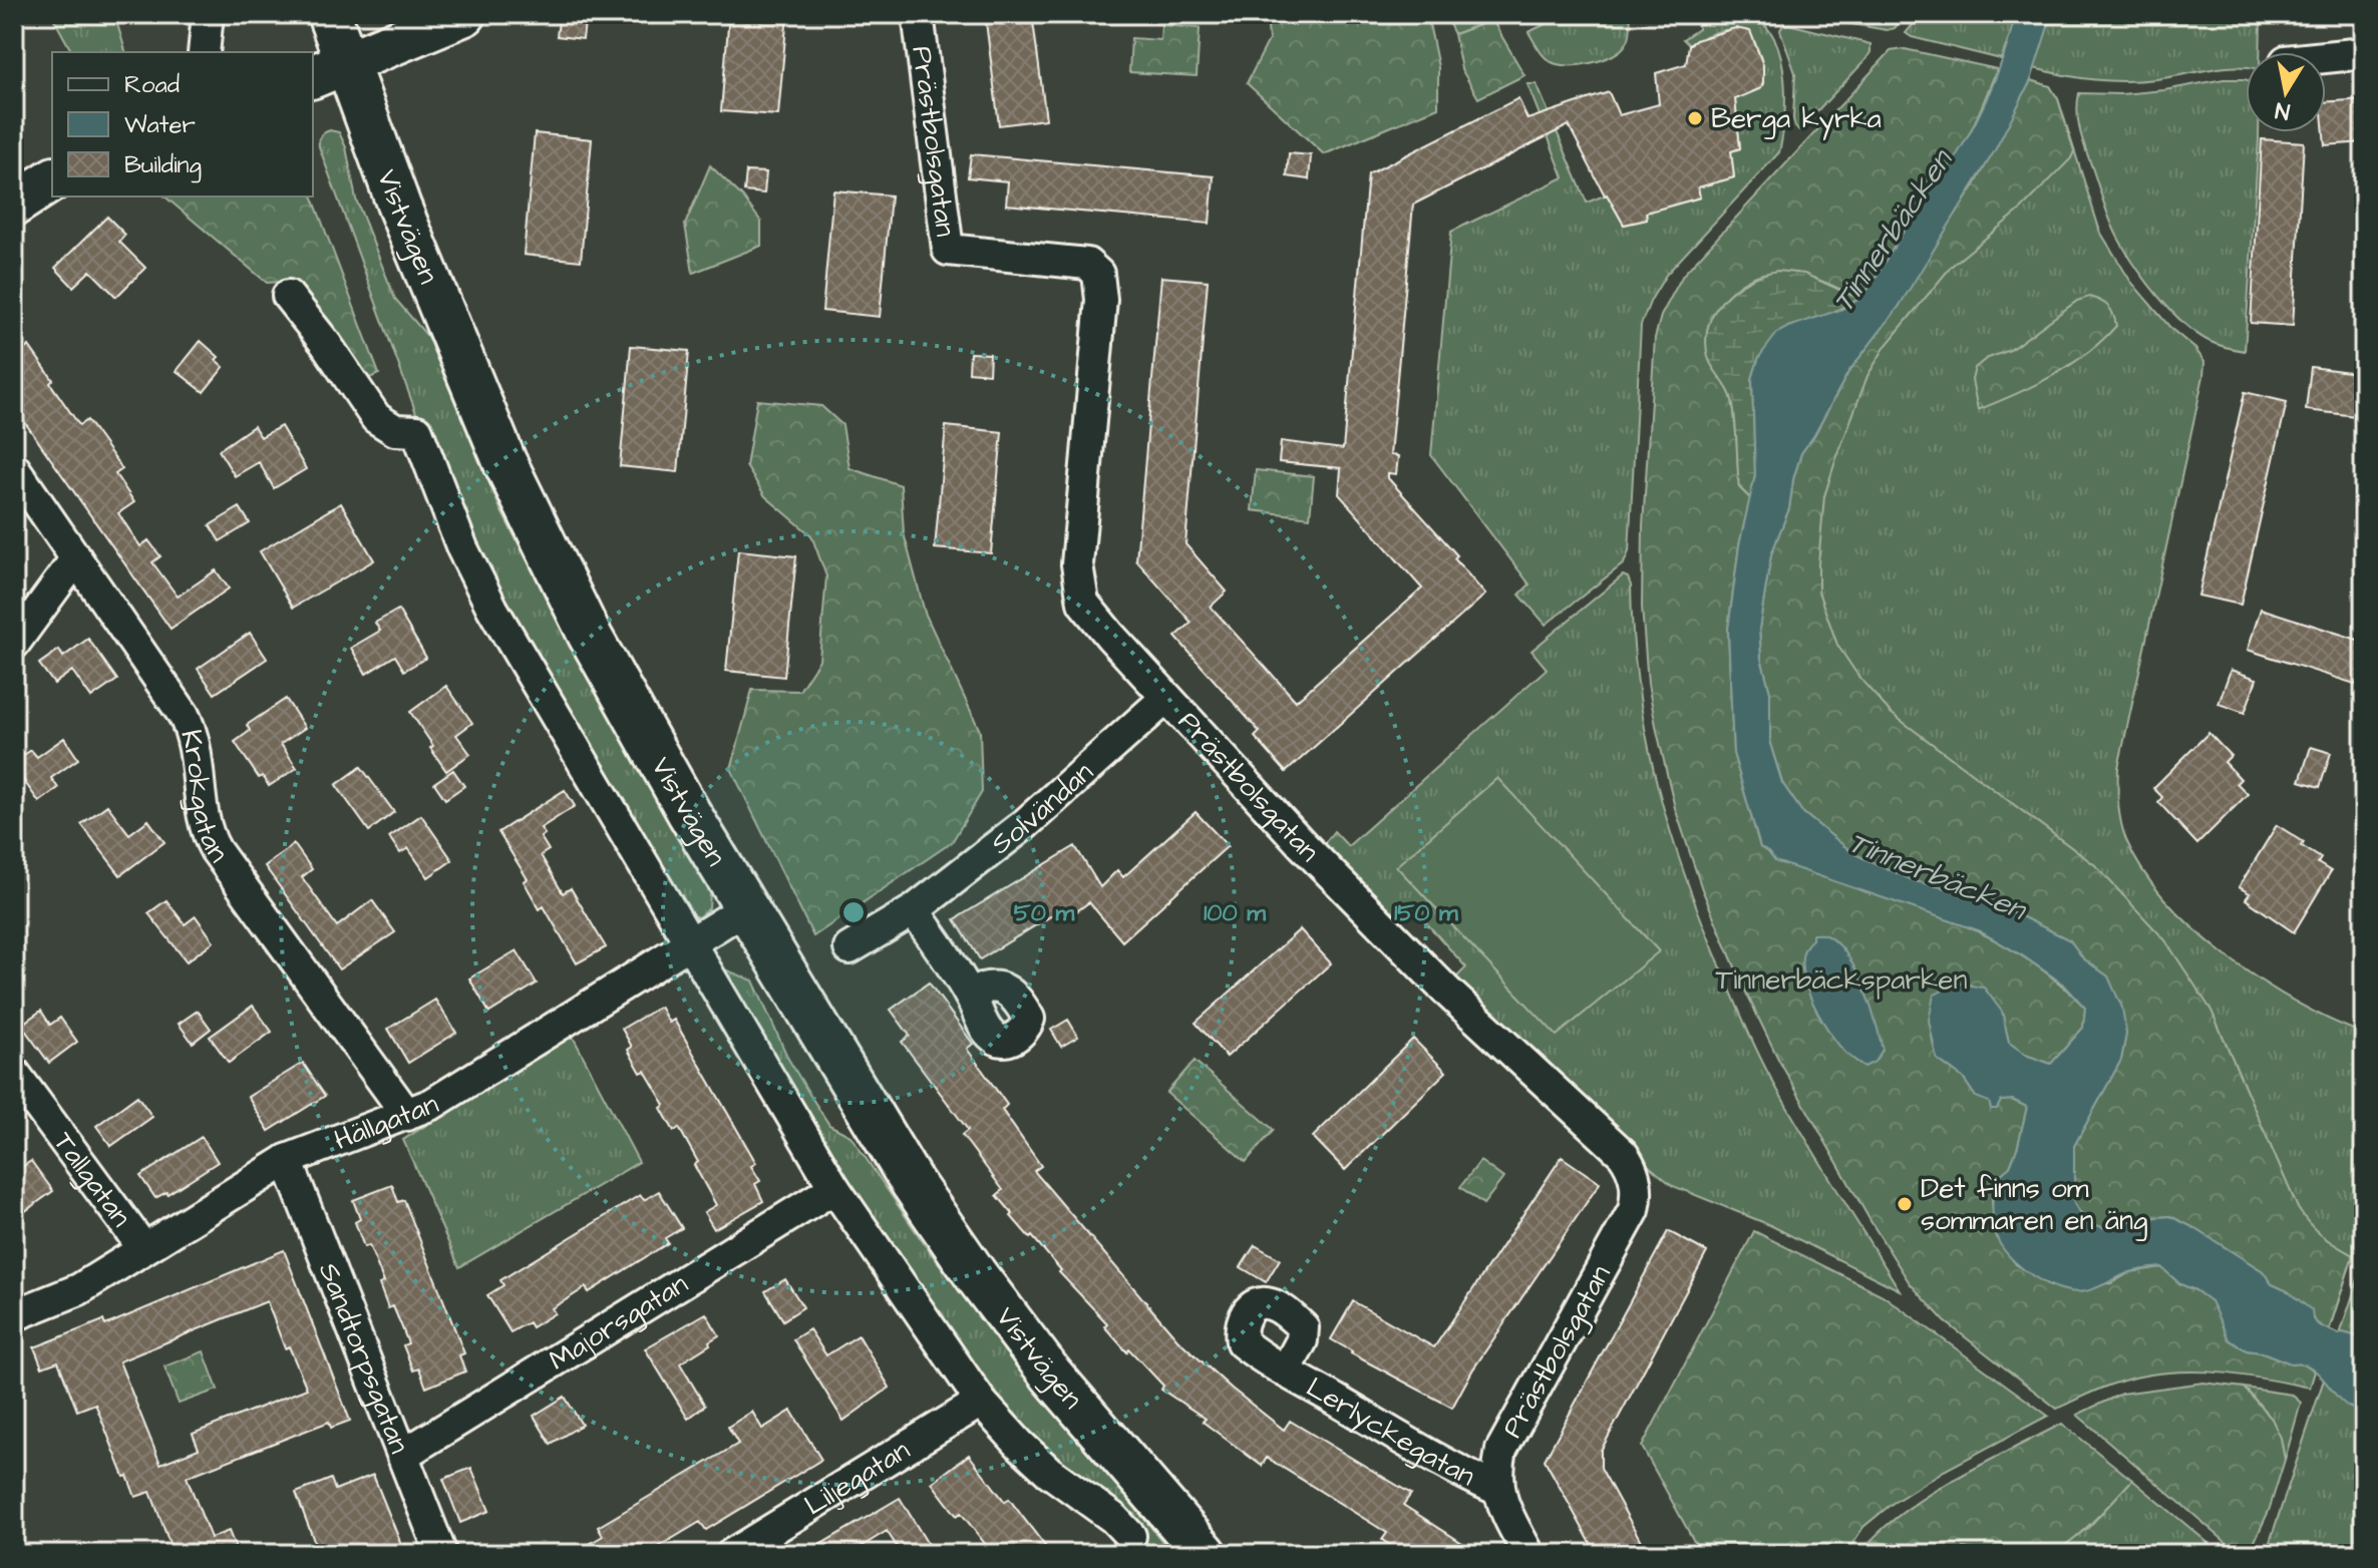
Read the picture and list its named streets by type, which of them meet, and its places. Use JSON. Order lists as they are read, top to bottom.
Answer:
{
  "streets": {
    "main road": ["Vistvägen"],
    "street": [
      "Prästbolsgatan",
      "Krokgatan",
      "Solvändan",
      "Hällgatan",
      "Tallgatan",
      "Majorsgatan",
      "Sandtorpsgatan",
      "Lerlyckegatan",
      "Liljegatan"
    ]
  },
  "crossings": [
    ["Prästbolsgatan", "Solvändan"],
    ["Prästbolsgatan", "Lerlyckegatan"],
    ["Vistvägen", "Hällgatan"],
    ["Krokgatan", "Hällgatan"],
    ["Hällgatan", "Tallgatan"],
    ["Hällgatan", "Sandtorpsgatan"],
    ["Majorsgatan", "Sandtorpsgatan"]
  ],
  "water": ["Tinnerbäcken"],
  "parks": ["Tinnerbäcksparken"],
  "places": ["Berga kyrka", "Det finns om sommaren en äng"],
  "legend": ["Road", "Water", "Building"],
  "north": "bottom",
  "rings": ["50 m", "100 m", "150 m"]
}
